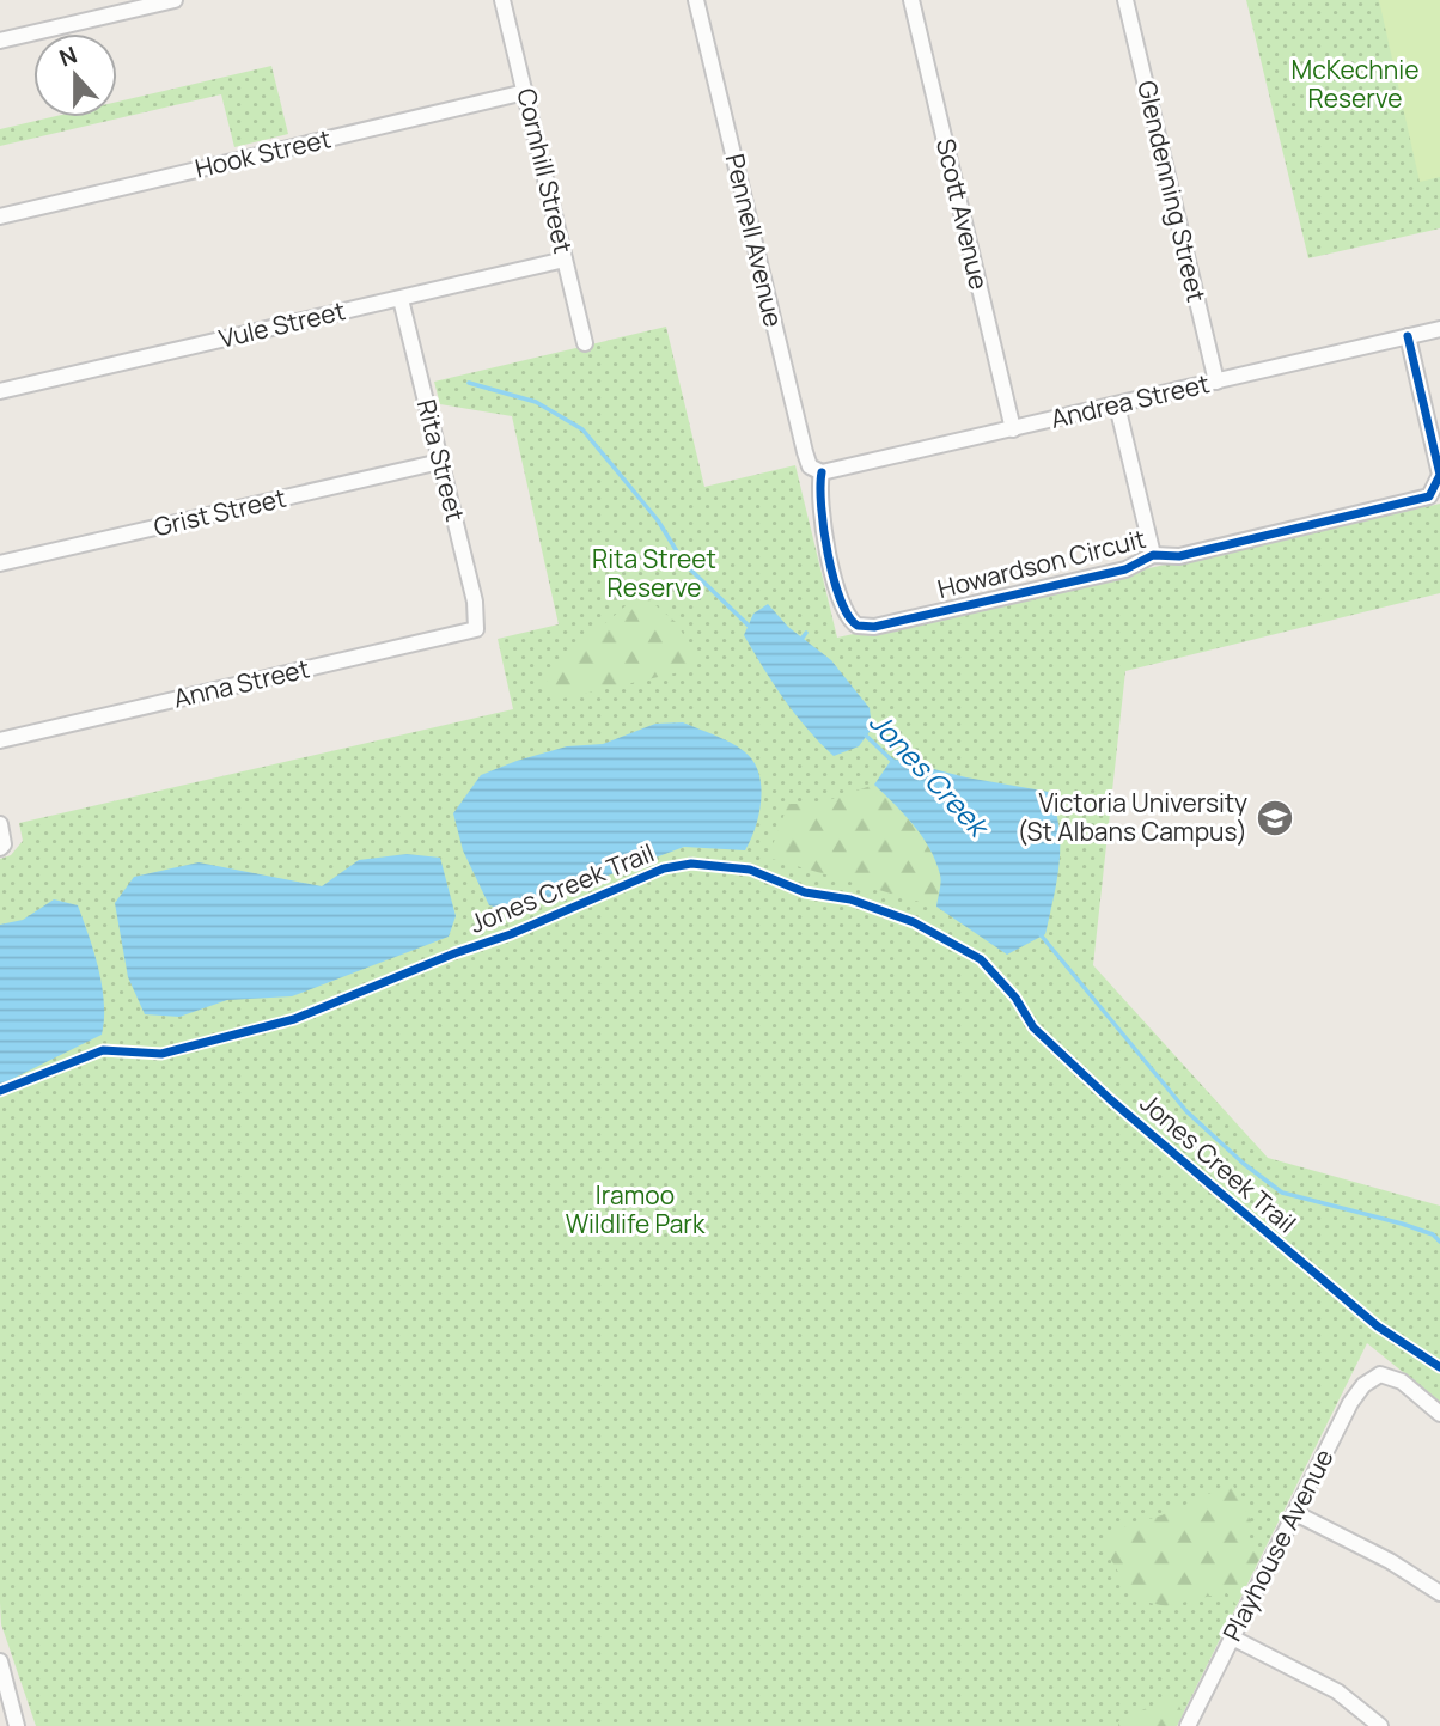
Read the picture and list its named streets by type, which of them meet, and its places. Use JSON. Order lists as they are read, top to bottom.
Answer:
{
  "streets": {
    "street": [
      "Hook Street",
      "Cornhill Street",
      "Glendenning Street",
      "Scott Avenue",
      "Pennell Avenue",
      "Vule Street",
      "Andrea Street",
      "Rita Street",
      "Grist Street",
      "Howardson Circuit",
      "Anna Street",
      "Playhouse Avenue"
    ],
    "cycle path": ["Jones Creek Trail"]
  },
  "crossings": [
    ["Hook Street", "Cornhill Street"],
    ["Cornhill Street", "Vule Street"],
    ["Glendenning Street", "Andrea Street"],
    ["Scott Avenue", "Andrea Street"],
    ["Pennell Avenue", "Andrea Street"],
    ["Pennell Avenue", "Howardson Circuit"],
    ["Vule Street", "Rita Street"],
    ["Andrea Street", "Howardson Circuit"],
    ["Rita Street", "Grist Street"],
    ["Rita Street", "Anna Street"]
  ],
  "water": ["Jones Creek"],
  "parks": ["McKechnie Reserve", "Rita Street Reserve", "Iramoo Wildlife Park"],
  "places": {
    "school or university": ["Victoria University (St Albans Campus)"]
  },
  "north": "top"
}
